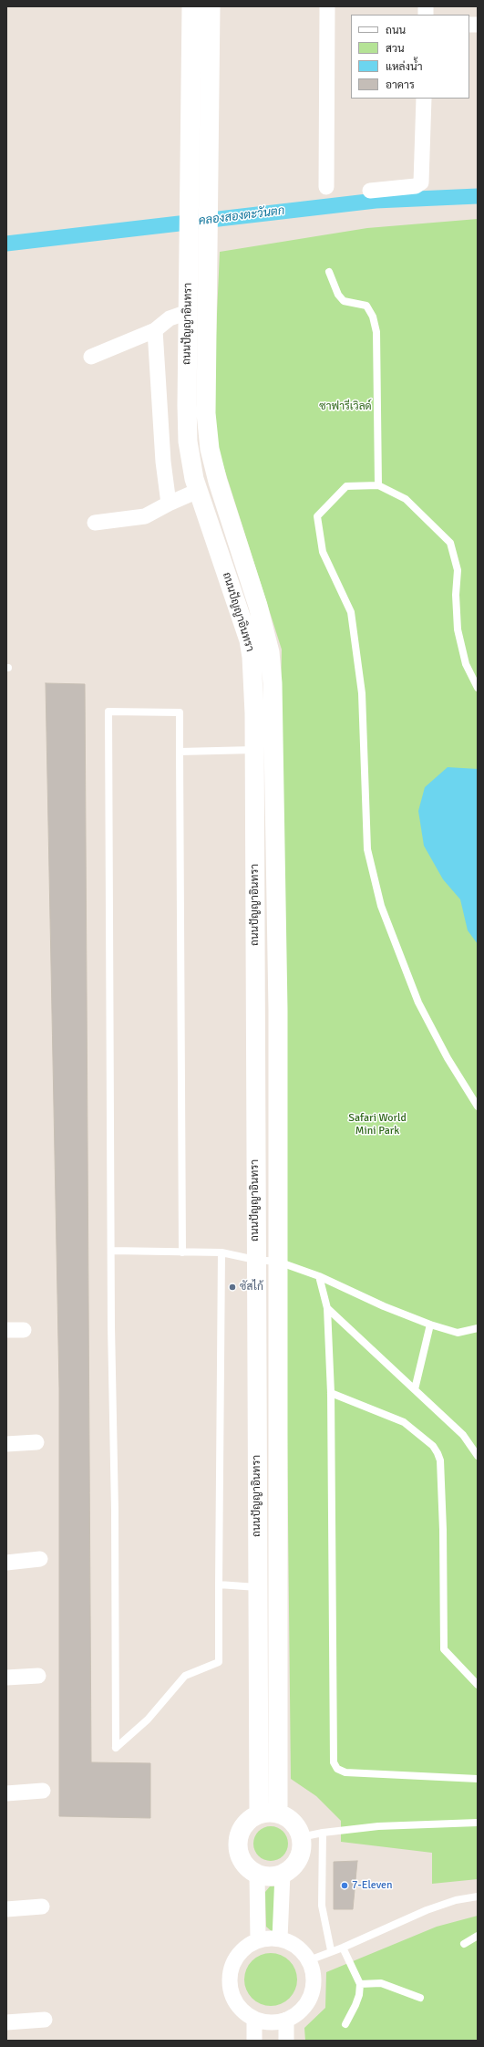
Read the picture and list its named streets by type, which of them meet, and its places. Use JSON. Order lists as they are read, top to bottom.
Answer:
{
  "streets": {
    "street": ["ถนนปัญญาอินทรา"]
  },
  "water": ["คลองสองตะวันตก"],
  "parks": ["ซาฟารีเวิลด์", "Safari World Mini Park"],
  "places": ["ซัสไก้", "7-Eleven"],
  "legend": [
    "ถนน",
    "สวน",
    "แหล่งน้ำ",
    "อาคาร"
  ]
}
